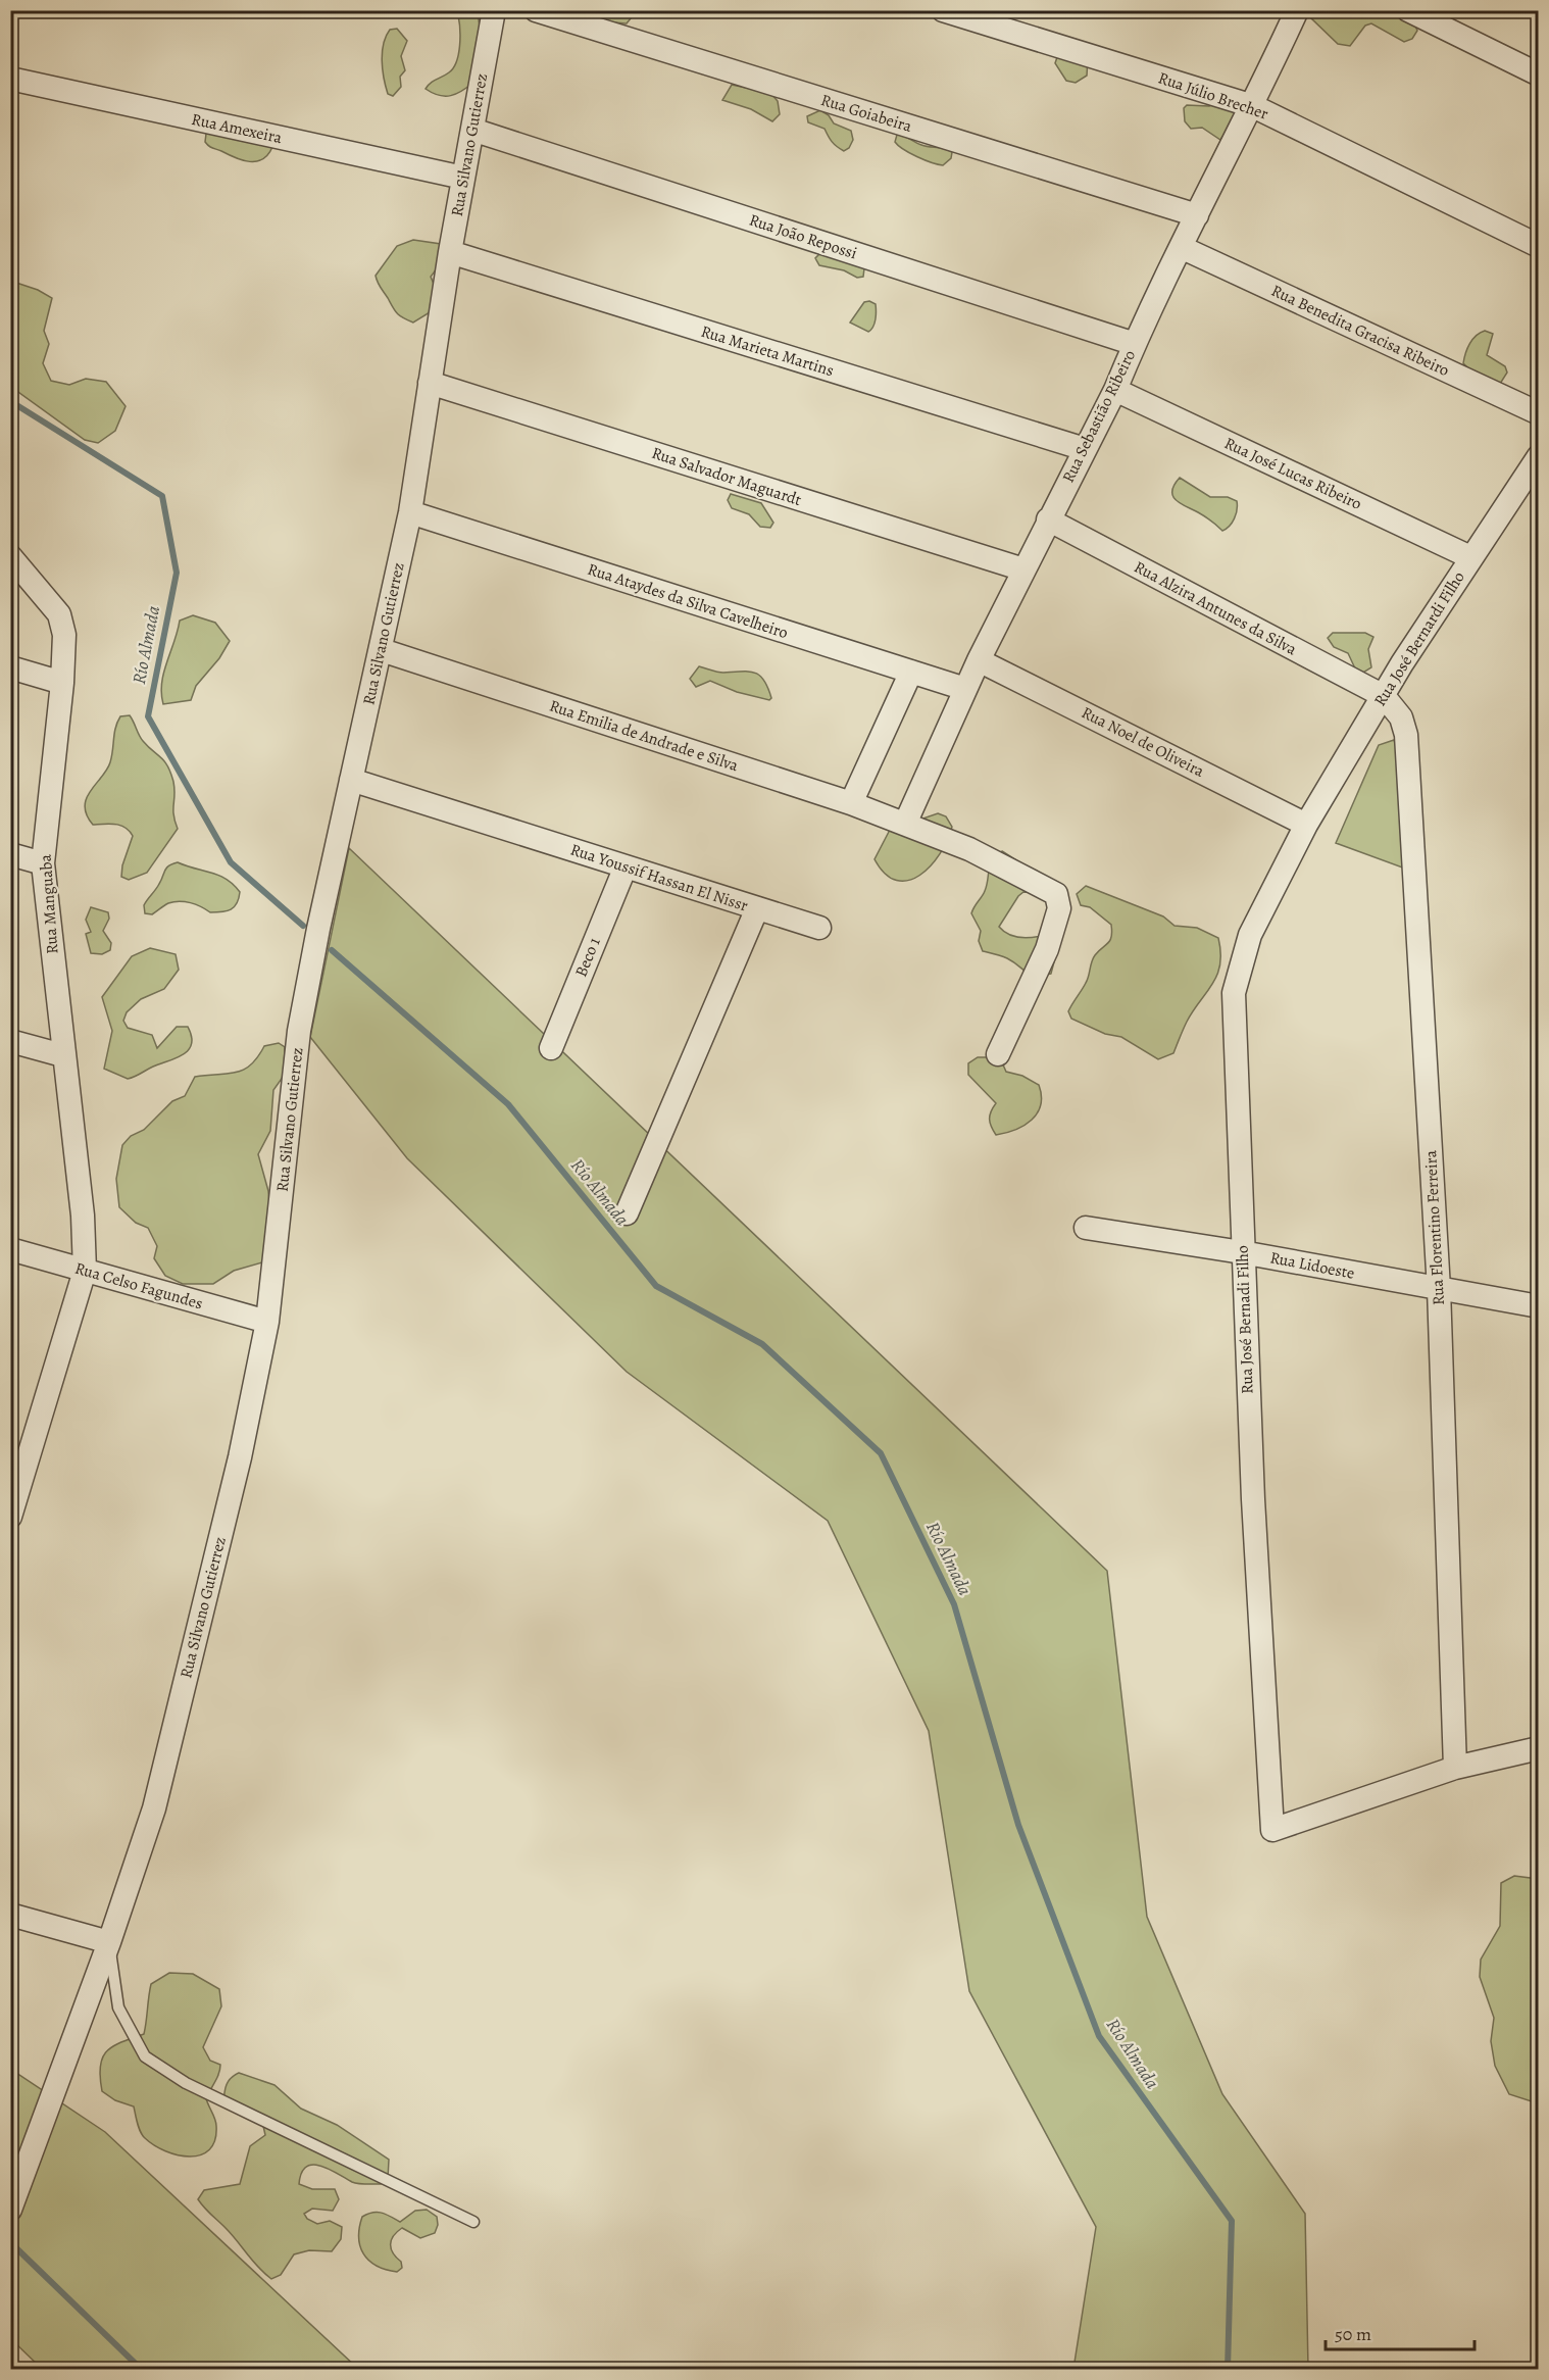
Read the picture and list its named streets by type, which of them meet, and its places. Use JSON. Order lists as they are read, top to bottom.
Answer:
{
  "streets": {
    "street": [
      "Rua Júlio Brecher",
      "Rua Goiabeira",
      "Rua Amexeira",
      "Rua Silvano Gutierrez",
      "Rua João Repossi",
      "Rua Benedita Gracisa Ribeiro",
      "Rua Marieta Martins",
      "Rua Sebastião Ribeiro",
      "Rua José Lucas Ribeiro",
      "Rua Salvador Maguardt",
      "Rua Ataydes da Silva Cavelheiro",
      "Rua Alzira Antunes da Silva",
      "Rua José Bernardi Filho",
      "Rua Emilia de Andrade e Silva",
      "Rua Noel de Oliveira",
      "Rua Youssif Hassan El Nissr",
      "Rua Manguaba",
      "Beco 1",
      "Rua Florentino Ferreira",
      "Rua Lidoeste",
      "Rua Celso Fagundes",
      "Rua José Bernadi Filho"
    ]
  },
  "crossings": [
    ["Rua Júlio Brecher", "Rua Sebastião Ribeiro"],
    ["Rua Goiabeira", "Rua Sebastião Ribeiro"],
    ["Rua Amexeira", "Rua Silvano Gutierrez"],
    ["Rua Silvano Gutierrez", "Rua João Repossi"],
    ["Rua Silvano Gutierrez", "Rua Marieta Martins"],
    ["Rua Silvano Gutierrez", "Rua Salvador Maguardt"],
    ["Rua Silvano Gutierrez", "Rua Ataydes da Silva Cavelheiro"],
    ["Rua Silvano Gutierrez", "Rua Emilia de Andrade e Silva"],
    ["Rua Silvano Gutierrez", "Rua Youssif Hassan El Nissr"],
    ["Rua Silvano Gutierrez", "Rua Celso Fagundes"],
    ["Rua João Repossi", "Rua Sebastião Ribeiro"],
    ["Rua Benedita Gracisa Ribeiro", "Rua Sebastião Ribeiro"],
    ["Rua Marieta Martins", "Rua Sebastião Ribeiro"],
    ["Rua Sebastião Ribeiro", "Rua José Lucas Ribeiro"],
    ["Rua Sebastião Ribeiro", "Rua Salvador Maguardt"],
    ["Rua Sebastião Ribeiro", "Rua Ataydes da Silva Cavelheiro"],
    ["Rua Sebastião Ribeiro", "Rua Alzira Antunes da Silva"],
    ["Rua Sebastião Ribeiro", "Rua Emilia de Andrade e Silva"],
    ["Rua Sebastião Ribeiro", "Rua Noel de Oliveira"],
    ["Rua José Lucas Ribeiro", "Rua José Bernardi Filho"],
    ["Rua Alzira Antunes da Silva", "Rua José Bernardi Filho"],
    ["Rua Alzira Antunes da Silva", "Rua Florentino Ferreira"],
    ["Rua José Bernardi Filho", "Rua Noel de Oliveira"],
    ["Rua José Bernardi Filho", "Rua Florentino Ferreira"],
    ["Rua José Bernardi Filho", "Rua José Bernadi Filho"],
    ["Rua Noel de Oliveira", "Rua José Bernadi Filho"],
    ["Rua Youssif Hassan El Nissr", "Beco 1"],
    ["Rua Manguaba", "Rua Celso Fagundes"],
    ["Rua Florentino Ferreira", "Rua Lidoeste"],
    ["Rua Florentino Ferreira", "Rua José Bernadi Filho"],
    ["Rua Lidoeste", "Rua José Bernadi Filho"]
  ],
  "water": ["Río Almada"],
  "scale_bar": "50 m"
}
